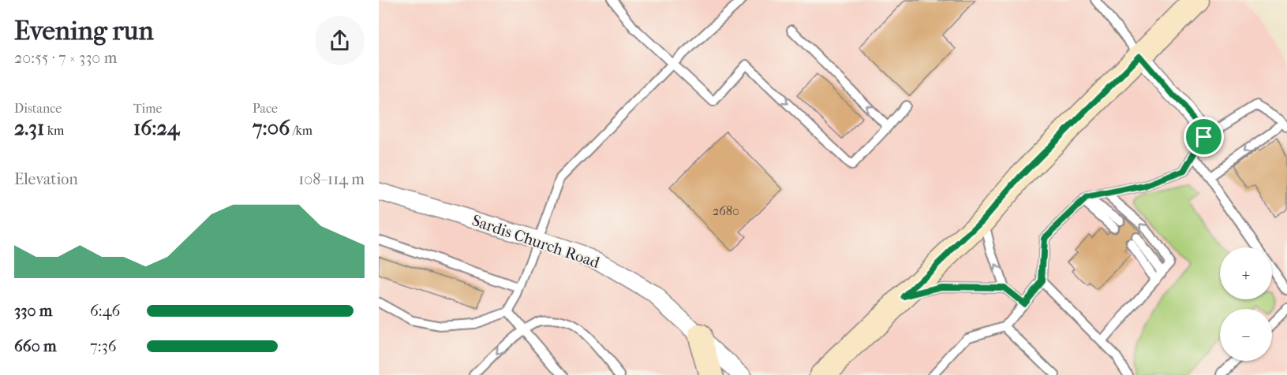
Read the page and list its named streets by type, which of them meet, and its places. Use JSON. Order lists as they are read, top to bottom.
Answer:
{
  "streets": {
    "street": ["Sardis Church Road"]
  },
  "house_numbers": ["2680"],
  "page": {
    "heading": ["Evening run", "20:55 · 7 × 330 m"],
    "stats": [
      ["Distance", "2.31 km"],
      ["Time", "16:24"],
      ["Pace", "7:06 /km"]
    ],
    "chart": ["Elevation", "108–114 m"],
    "map_buttons": ["+", "−"],
    "list": [
      {
        "name": "330 m",
        "note": "6:46"
      },
      {
        "name": "660 m",
        "note": "7:36"
      }
    ]
  }
}
